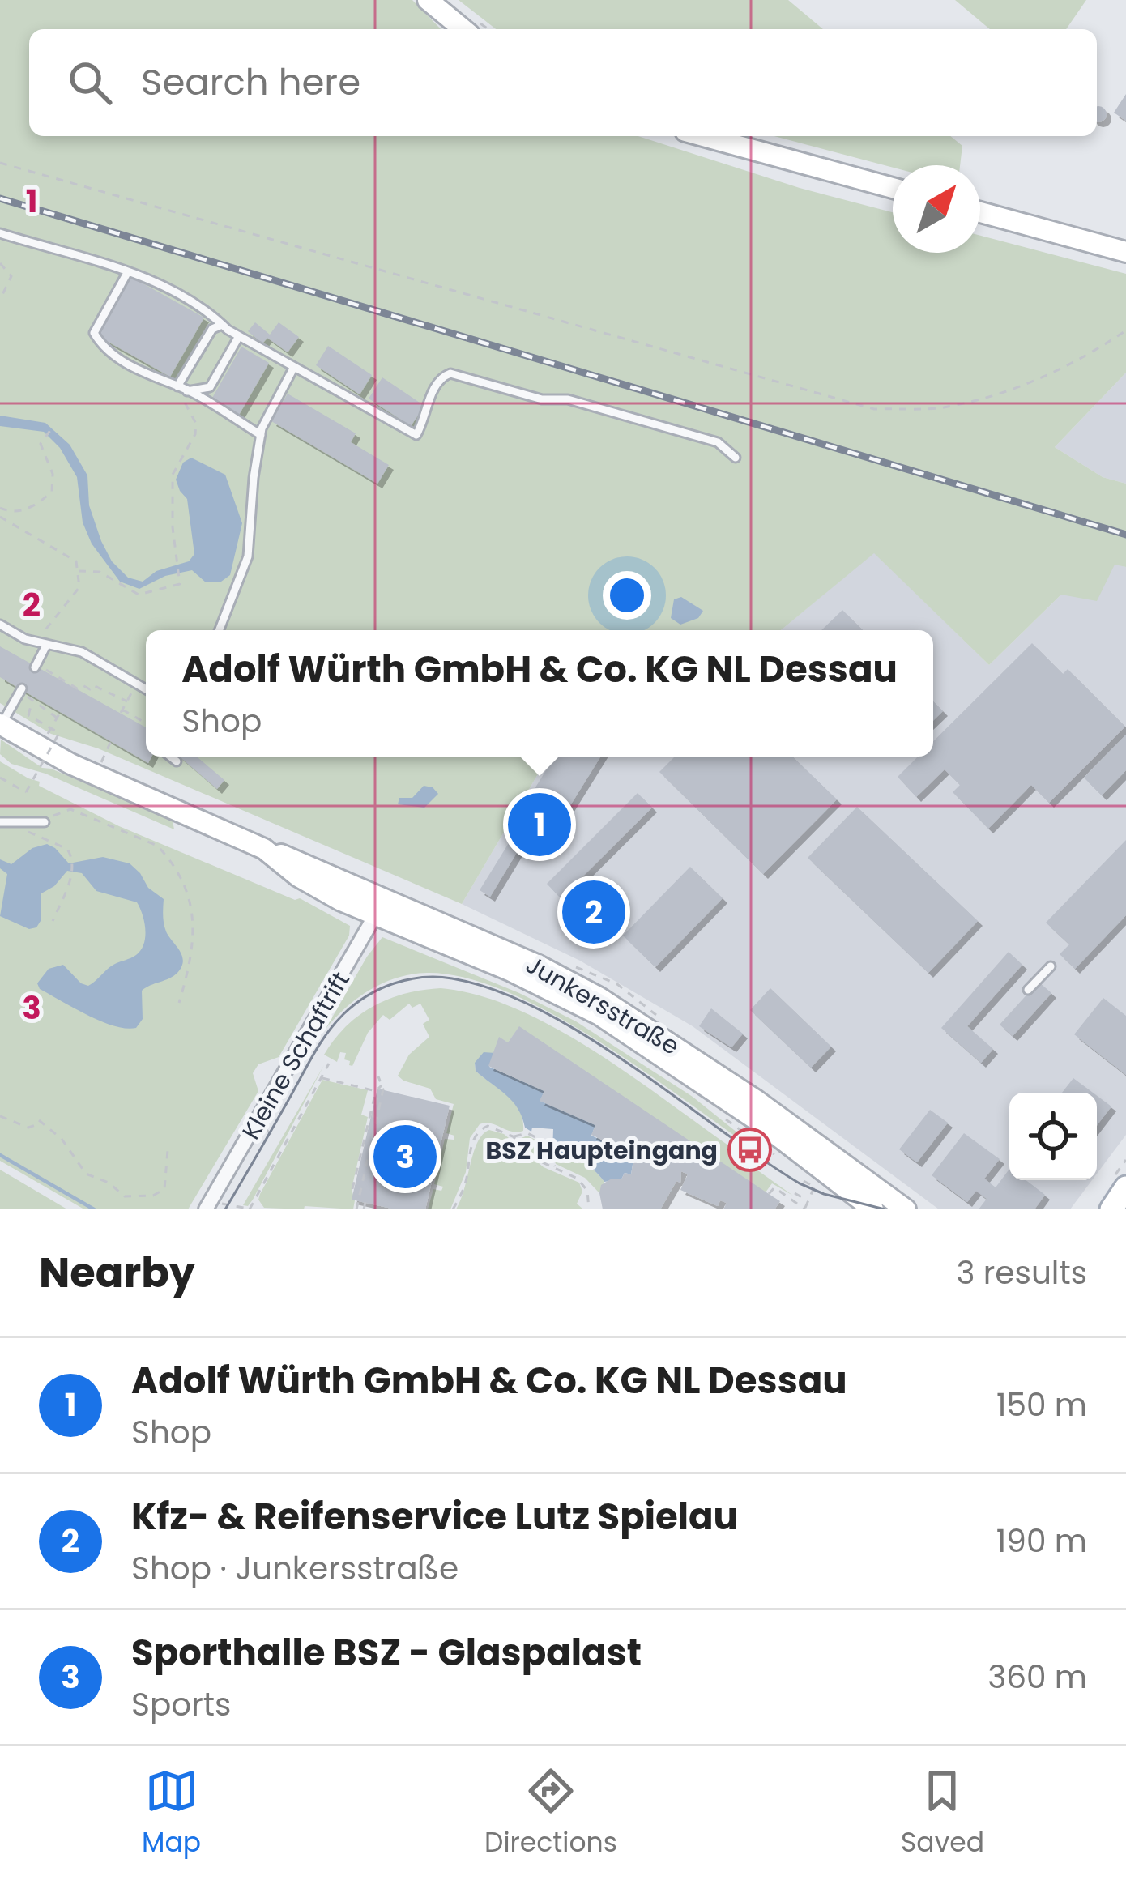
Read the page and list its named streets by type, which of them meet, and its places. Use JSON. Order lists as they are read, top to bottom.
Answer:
{
  "streets": {
    "main road": ["Junkersstraße"],
    "street": ["Kleine Schaftrift"]
  },
  "crossings": [
    ["Junkersstraße", "Kleine Schaftrift"]
  ],
  "places": {
    "bus stop": ["BSZ Haupteingang"]
  },
  "north": "top right",
  "page": {
    "search": "Search here",
    "popup": ["Adolf Würth GmbH & Co. KG NL Dessau", "Shop"],
    "pins": ["1", "2", "3"],
    "heading": ["Nearby", "3 results"],
    "list": [
      {
        "mark": "1",
        "name": "Adolf Würth GmbH & Co. KG NL Dessau",
        "note": "Shop",
        "value": "150 m"
      },
      {
        "mark": "2",
        "name": "Kfz- & Reifenservice Lutz Spielau",
        "note": "Shop · Junkersstraße",
        "value": "190 m"
      },
      {
        "mark": "3",
        "name": "Sporthalle BSZ - Glaspalast",
        "note": "Sports",
        "value": "360 m"
      }
    ],
    "nav": ["Map", "Directions", "Saved"]
  },
  "grid": {
    "rows": ["1", "2", "3"]
  }
}
